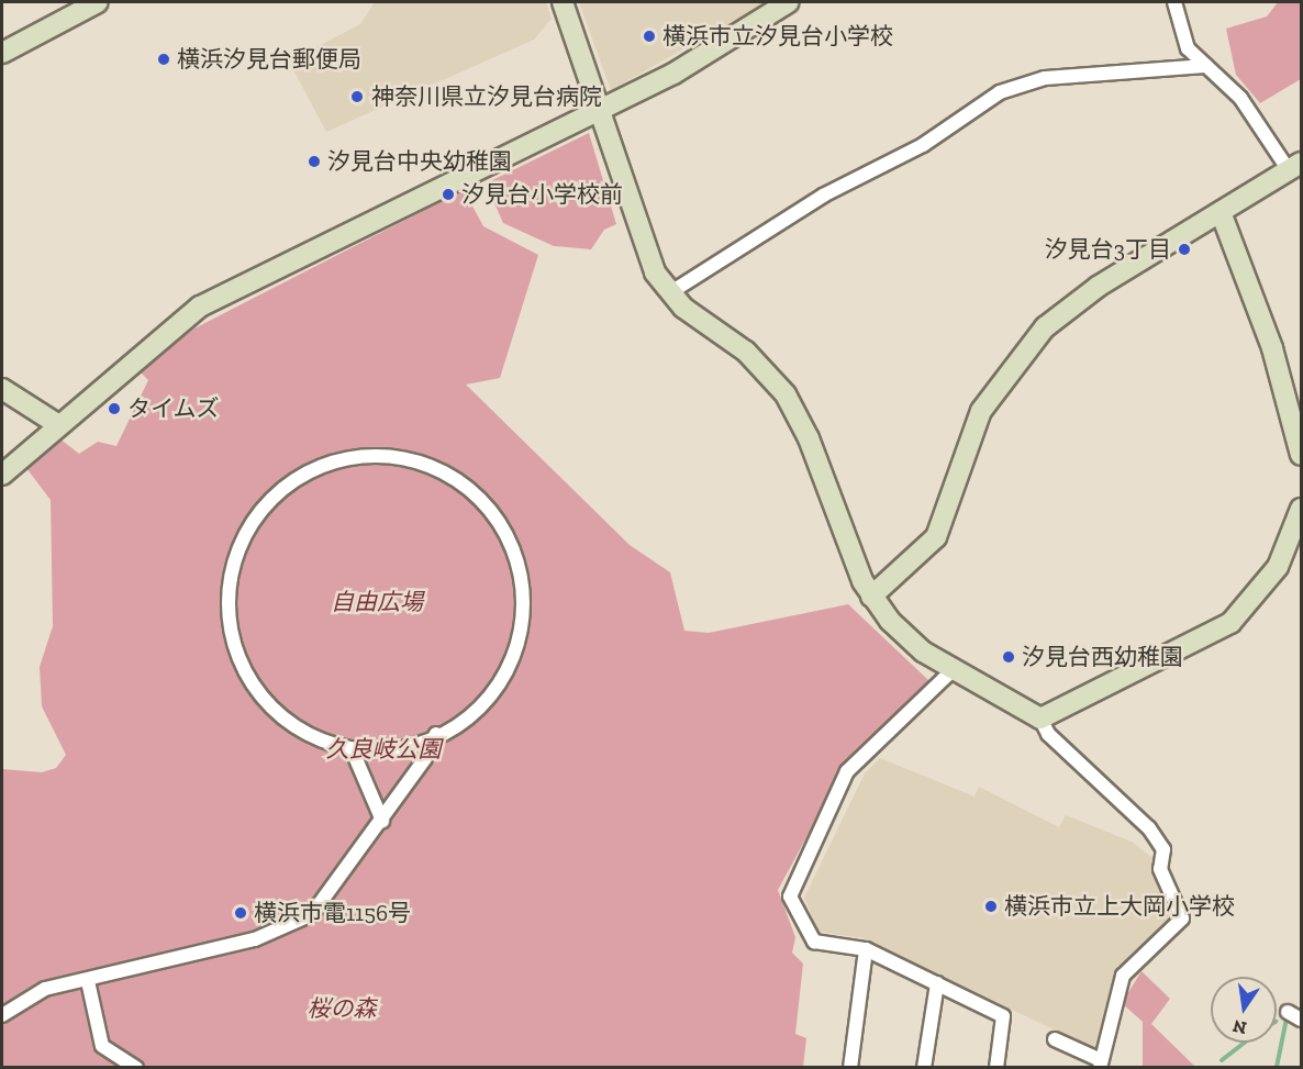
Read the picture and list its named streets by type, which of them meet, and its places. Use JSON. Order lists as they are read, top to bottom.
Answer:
{
  "parks": ["自由広場", "久良岐公園", "桜の森"],
  "places": [
    "横浜市立汐見台小学校",
    "横浜汐見台郵便局",
    "神奈川県立汐見台病院",
    "汐見台中央幼稚園",
    "汐見台小学校前",
    "汐見台3丁目",
    "タイムズ",
    "汐見台西幼稚園",
    "横浜市立上大岡小学校",
    "横浜市電1156号"
  ],
  "north": "bottom"
}
